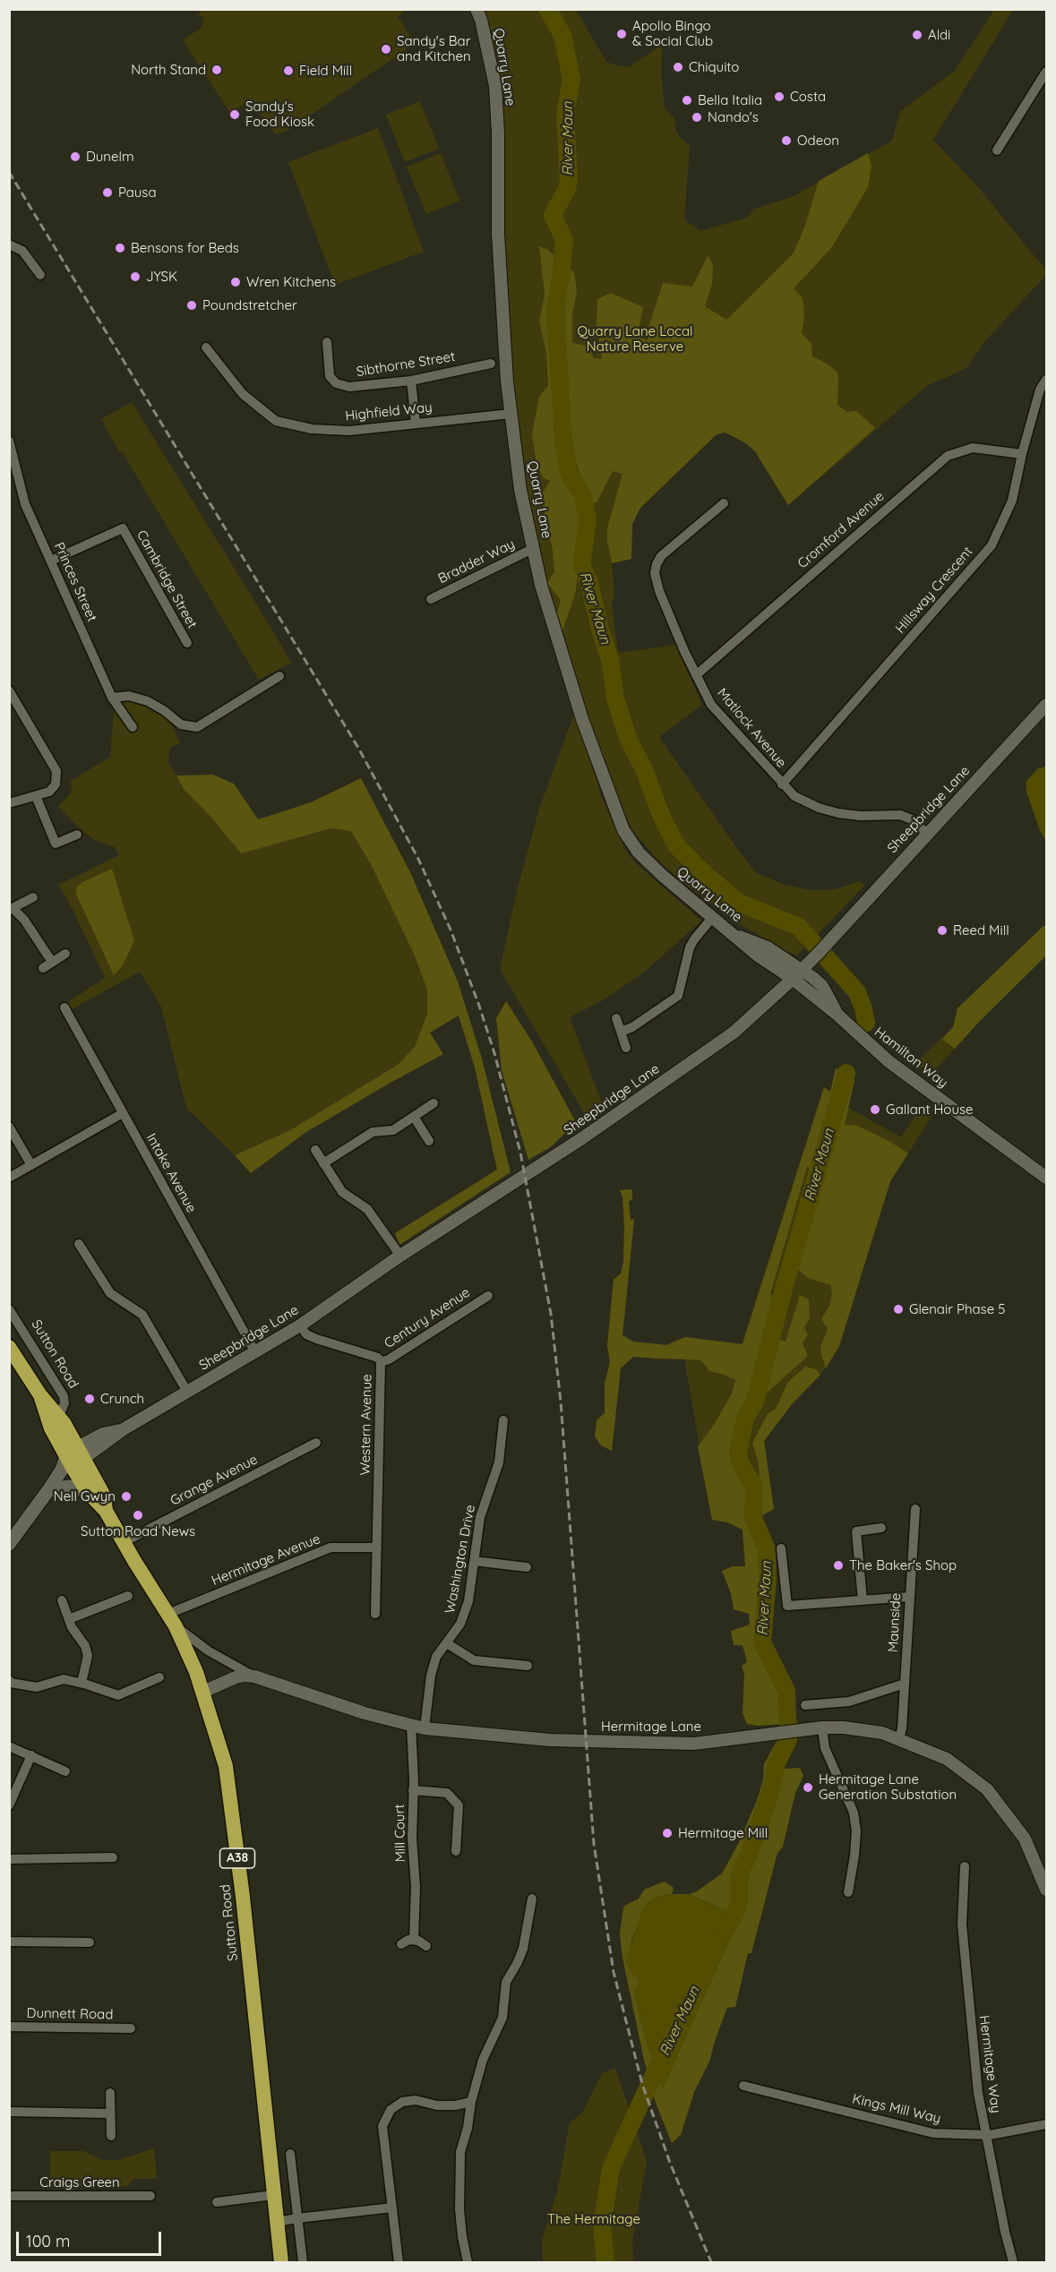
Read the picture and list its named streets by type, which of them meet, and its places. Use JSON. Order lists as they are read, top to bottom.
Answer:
{
  "streets": {
    "highway": ["Sutton Road", "A38"],
    "street": [
      "Quarry Lane",
      "Sibthorne Street",
      "Highfield Way",
      "Cromford Avenue",
      "Bradder Way",
      "Cambridge Street",
      "Princes Street",
      "Hillsway Crescent",
      "Matlock Avenue",
      "Sheepbridge Lane",
      "Hamilton Way",
      "Intake Avenue",
      "Century Avenue",
      "Western Avenue",
      "Grange Avenue",
      "Washington Drive",
      "Hermitage Avenue",
      "Maunside",
      "Hermitage Lane",
      "Mill Court",
      "Dunnett Road",
      "Hermitage Way",
      "Kings Mill Way",
      "Craigs Green"
    ]
  },
  "crossings": [
    ["Quarry Lane", "Highfield Way"],
    ["Quarry Lane", "Bradder Way"],
    ["Quarry Lane", "Sheepbridge Lane"],
    ["Quarry Lane", "Hamilton Way"],
    ["Cromford Avenue", "Hillsway Crescent"],
    ["Cromford Avenue", "Matlock Avenue"],
    ["Cambridge Street", "Princes Street"],
    ["Hillsway Crescent", "Matlock Avenue"],
    ["Matlock Avenue", "Sheepbridge Lane"],
    ["Sheepbridge Lane", "Hamilton Way"],
    ["Sheepbridge Lane", "Intake Avenue"],
    ["Sheepbridge Lane", "Sutton Road"],
    ["Sheepbridge Lane", "Western Avenue"],
    ["Century Avenue", "Western Avenue"],
    ["Sutton Road", "Grange Avenue"],
    ["Sutton Road", "Hermitage Avenue"],
    ["Sutton Road", "Hermitage Lane"],
    ["Western Avenue", "Hermitage Avenue"],
    ["Washington Drive", "Hermitage Lane"],
    ["Hermitage Avenue", "Hermitage Lane"],
    ["Maunside", "Hermitage Lane"],
    ["Hermitage Lane", "Mill Court"],
    ["Hermitage Way", "Kings Mill Way"]
  ],
  "water": ["River Maun"],
  "parks": ["Quarry Lane Local Nature Reserve", "The Hermitage"],
  "places": [
    "Apollo Bingo & Social Club",
    "Aldi",
    "Sandy's Bar and Kitchen",
    "Chiquito",
    "North Stand",
    "Field Mill",
    "Costa",
    "Bella Italia",
    "Sandy's Food Kiosk",
    "Nando's",
    "Odeon",
    "Dunelm",
    "Pausa",
    "Bensons for Beds",
    "JYSK",
    "Wren Kitchens",
    "Poundstretcher",
    "Reed Mill",
    "Gallant House",
    "Glenair Phase 5",
    "Crunch",
    "Nell Gwyn",
    "Sutton Road News",
    "The Baker's Shop",
    "Hermitage Lane Generation Substation",
    "Hermitage Mill"
  ],
  "scale_bar": "100 m"
}
